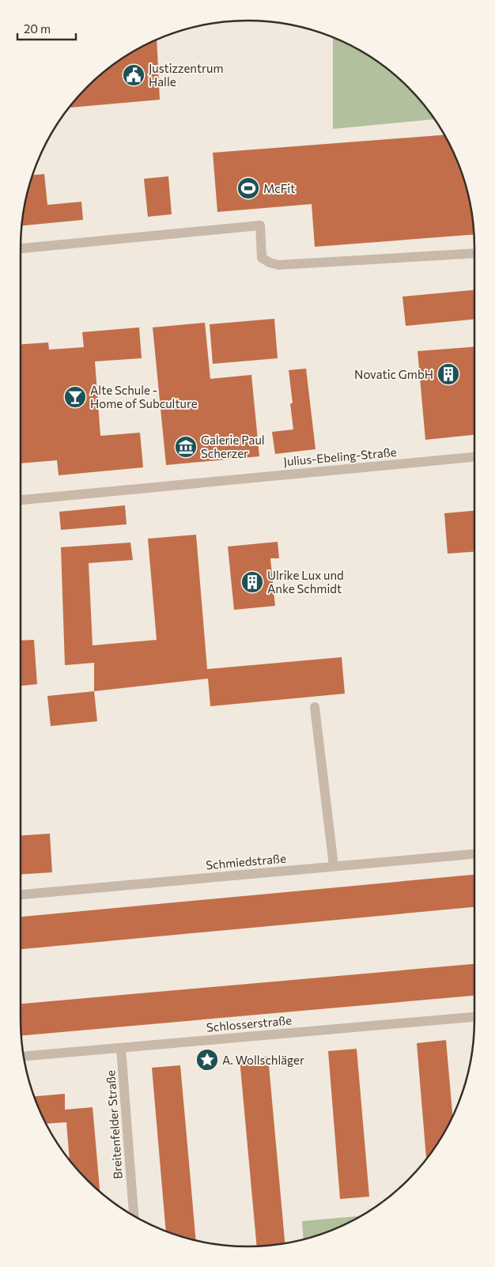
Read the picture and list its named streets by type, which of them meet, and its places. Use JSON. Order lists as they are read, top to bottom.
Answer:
{
  "streets": {
    "street": [
      "Julius-Ebeling-Straße",
      "Schmiedstraße",
      "Schlosserstraße",
      "Breitenfelder Straße"
    ]
  },
  "crossings": [
    ["Schlosserstraße", "Breitenfelder Straße"]
  ],
  "places": {
    "public building": ["Justizzentrum Halle"],
    "sports": ["McFit"],
    "building": ["Novatic GmbH", "Ulrike Lux und Anke Schmidt"],
    "bar": ["Alte Schule - Home of Subculture"],
    "museum": ["Galerie Paul Scherzer"],
    "place": ["A. Wollschläger"]
  },
  "scale_bar": "20 m"
}
